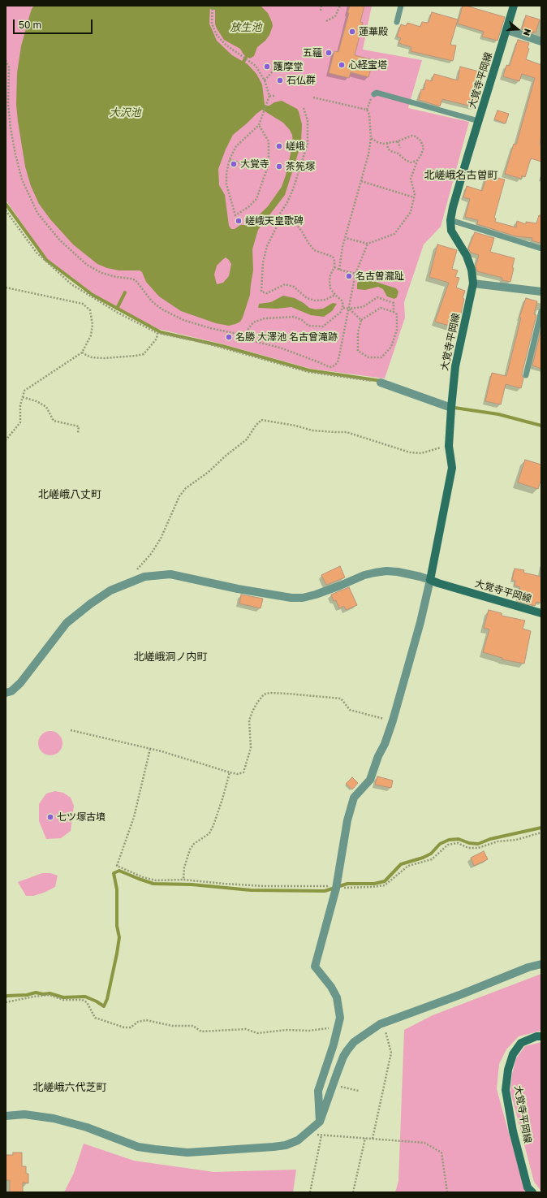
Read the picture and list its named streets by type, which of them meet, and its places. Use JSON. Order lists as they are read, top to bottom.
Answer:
{
  "streets": {
    "main road": ["大覚寺平岡線"]
  },
  "districts": [
    "北嵯峨名古曽町",
    "北嵯峨八丈町",
    "北嵯峨洞ノ内町",
    "北嵯峨六代芝町"
  ],
  "water": ["放生池", "大沢池"],
  "places": [
    "蓮華殿",
    "五蘊",
    "心経宝塔",
    "護摩堂",
    "石仏群",
    "嵯峨",
    "大覚寺",
    "茶筅塚",
    "嵯峨天皇歌碑",
    "名古曽瀧趾",
    "名勝 大澤池 名古曾滝跡",
    "七ツ塚古墳"
  ],
  "scale_bar": "50 m",
  "north": "right"
}
